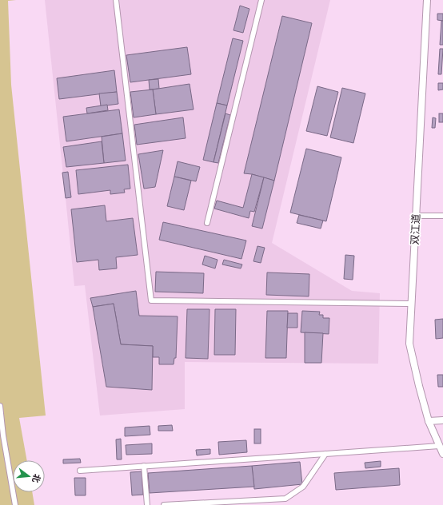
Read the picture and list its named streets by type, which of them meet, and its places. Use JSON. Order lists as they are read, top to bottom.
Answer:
{
  "streets": {
    "main road": ["双江道"]
  },
  "north": "right"
}
